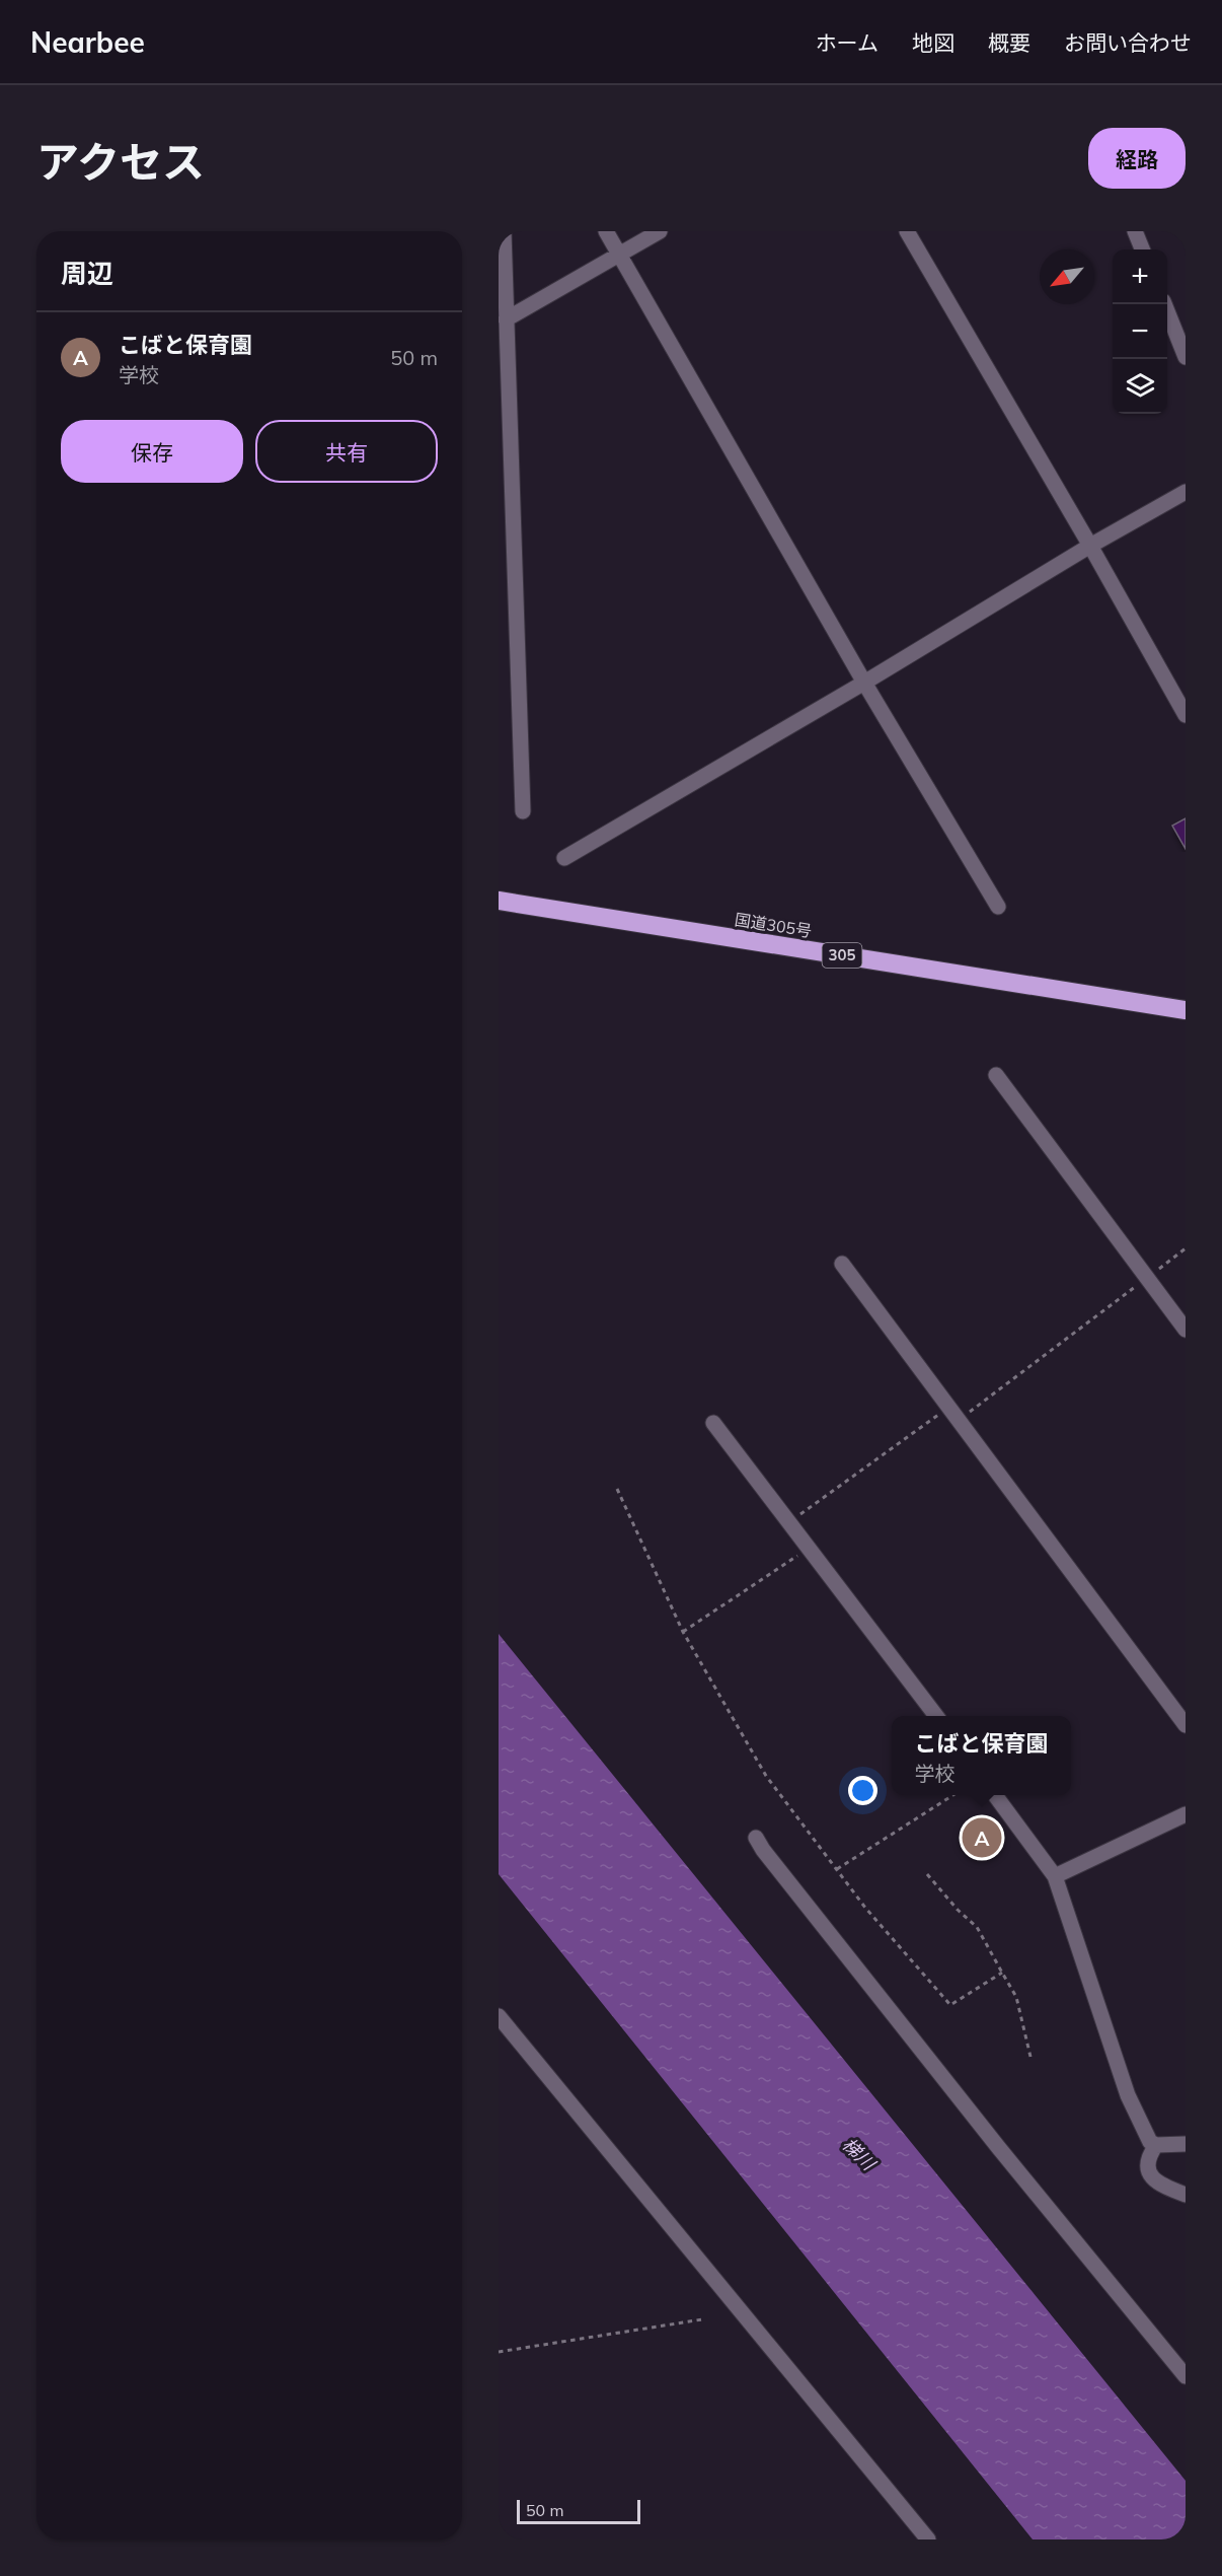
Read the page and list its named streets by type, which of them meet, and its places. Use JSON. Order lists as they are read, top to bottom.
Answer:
{
  "streets": {
    "highway": ["国道305号", "305"]
  },
  "water": ["梯川"],
  "scale_bar": "50 m",
  "north": "bottom left",
  "page": {
    "header": "Nearbee",
    "nav": [
      "ホーム",
      "地図",
      "概要",
      "お問い合わせ"
    ],
    "title": "アクセス",
    "buttons": [
      "経路",
      ["保存", "共有"]
    ],
    "heading": "周辺",
    "map_buttons": ["+", "−"],
    "list": [
      {
        "mark": "A",
        "name": "こばと保育園",
        "note": "学校",
        "value": "50 m"
      }
    ],
    "popup": ["こばと保育園", "学校"],
    "pins": "A",
    "scale": "50 m"
  }
}
